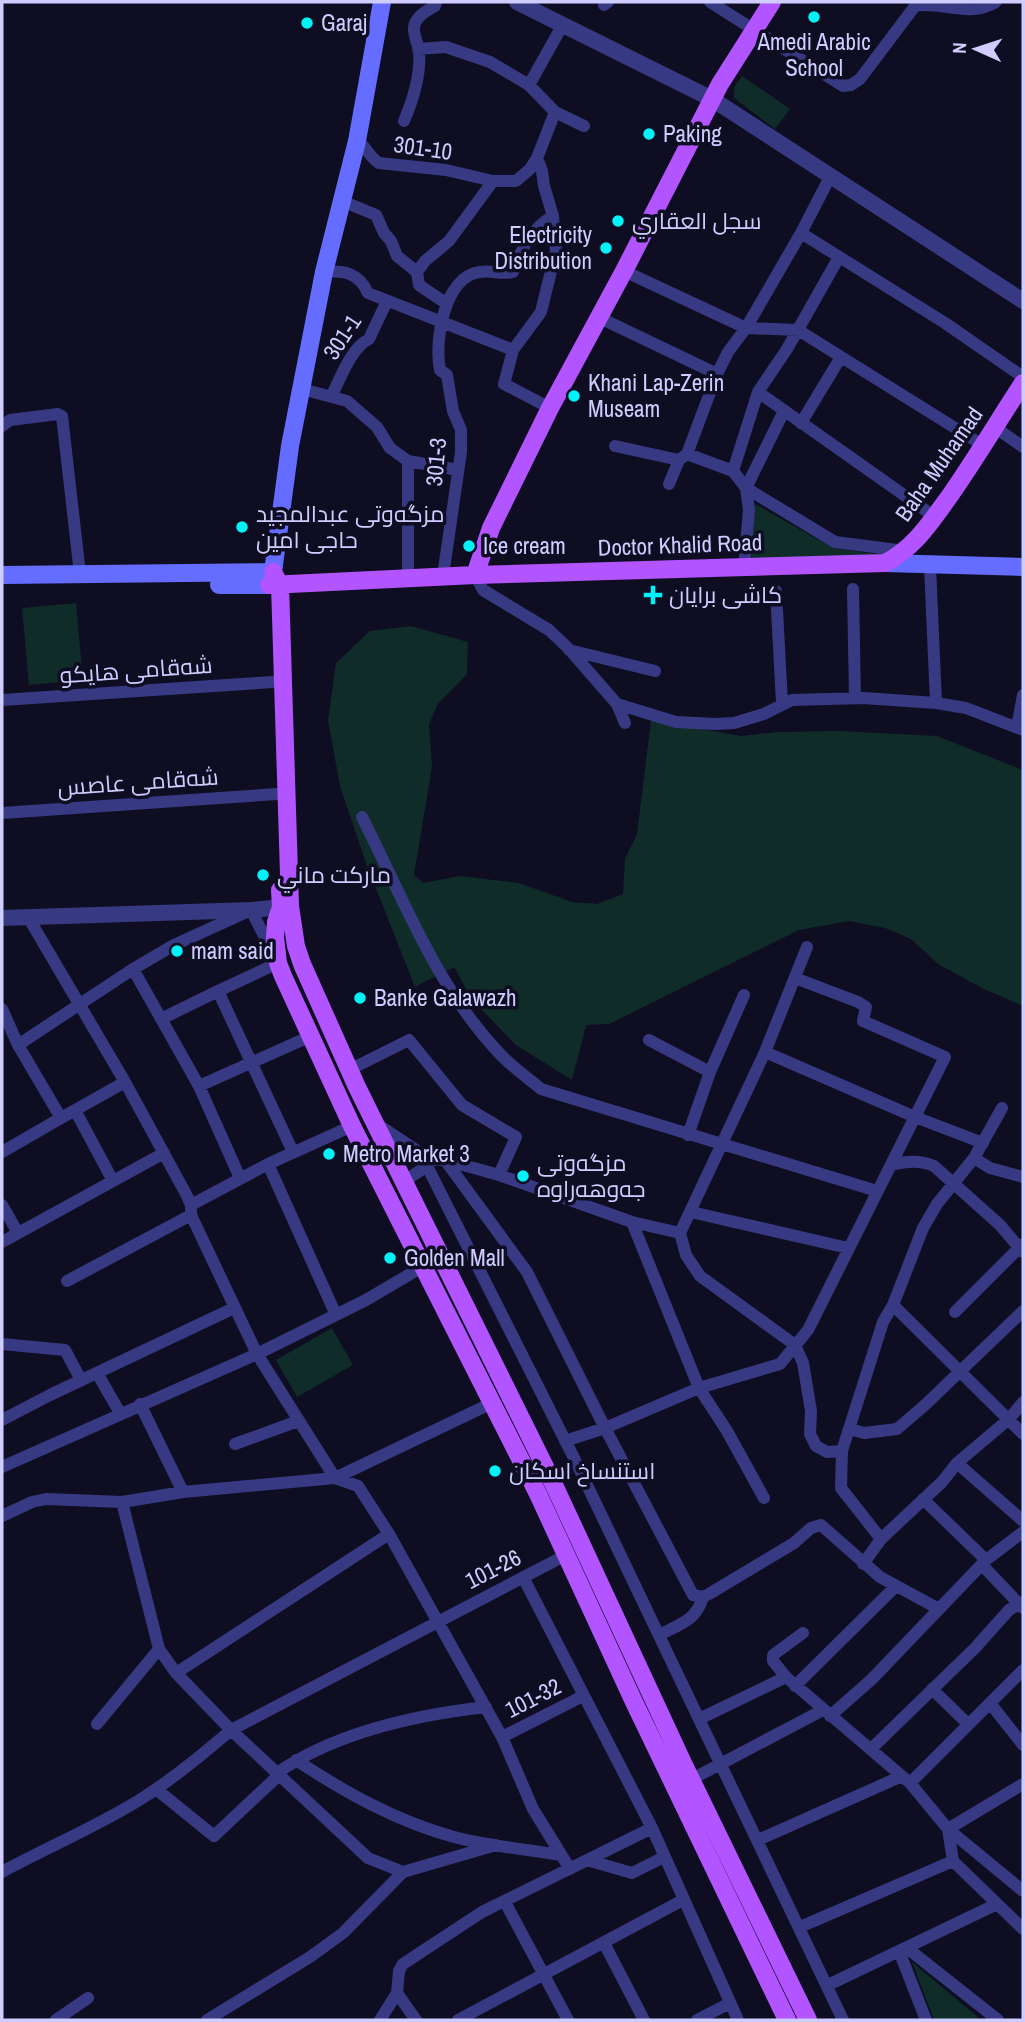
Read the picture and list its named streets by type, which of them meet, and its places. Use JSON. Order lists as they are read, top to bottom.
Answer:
{
  "streets": {
    "main road": ["Baha Muhamad", "Doctor Khalid Road"],
    "street": [
      "301-10",
      "301-1",
      "301-3",
      "شه‌قامی هایكو",
      "شه‌قامی عاصس",
      "101-26",
      "101-32"
    ]
  },
  "crossings": [
    ["Baha Muhamad", "Doctor Khalid Road"]
  ],
  "places": {
    "other": [
      "Amedi Arabic School",
      "Garaj",
      "Paking",
      "سجل العقاري",
      "Electricity Distribution",
      "Khani Lap-Zerin Museam",
      "مزگه‌وتی عبدالمجید حاجی امین",
      "Ice cream",
      "مارکت ماني",
      "mam said",
      "Banke Galawazh",
      "Metro Market 3",
      "مزگه‌وتی جه‌وهه‌راوه",
      "Golden Mall",
      "استنساخ اسکان"
    ],
    "health": ["كاشی برایان"]
  },
  "north": "left"
}
